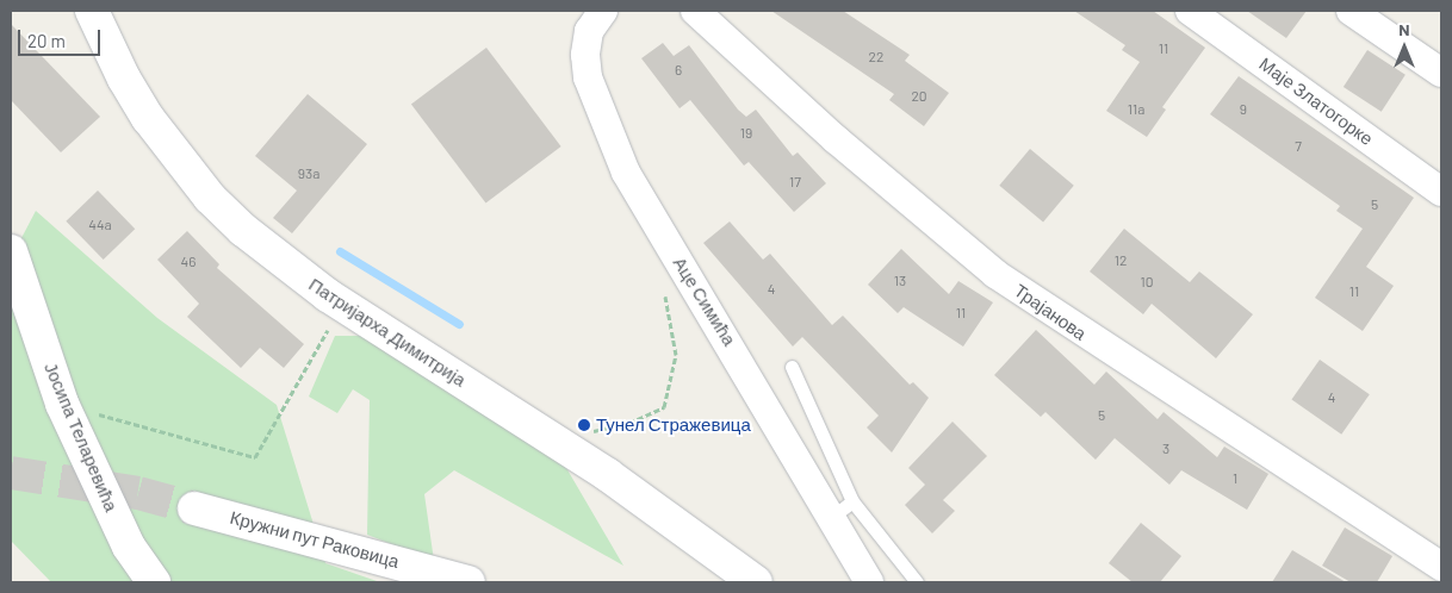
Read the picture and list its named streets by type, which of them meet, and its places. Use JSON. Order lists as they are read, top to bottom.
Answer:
{
  "streets": {
    "main road": ["Патријарха Димитрија", "Јосипа Теларевића", "Кружни пут Раковица"],
    "street": ["Маје Златогорке", "Аце Симића", "Трајанова"]
  },
  "places": ["Тунел Стражевица"],
  "house_numbers": [
    "11",
    "22",
    "6",
    "20",
    "11a",
    "9",
    "19",
    "7",
    "93a",
    "17",
    "5",
    "44a",
    "12",
    "46",
    "13",
    "10",
    "4",
    "11",
    "11",
    "4",
    "5",
    "3",
    "1"
  ],
  "scale_bar": "20 m",
  "north": "top"
}
